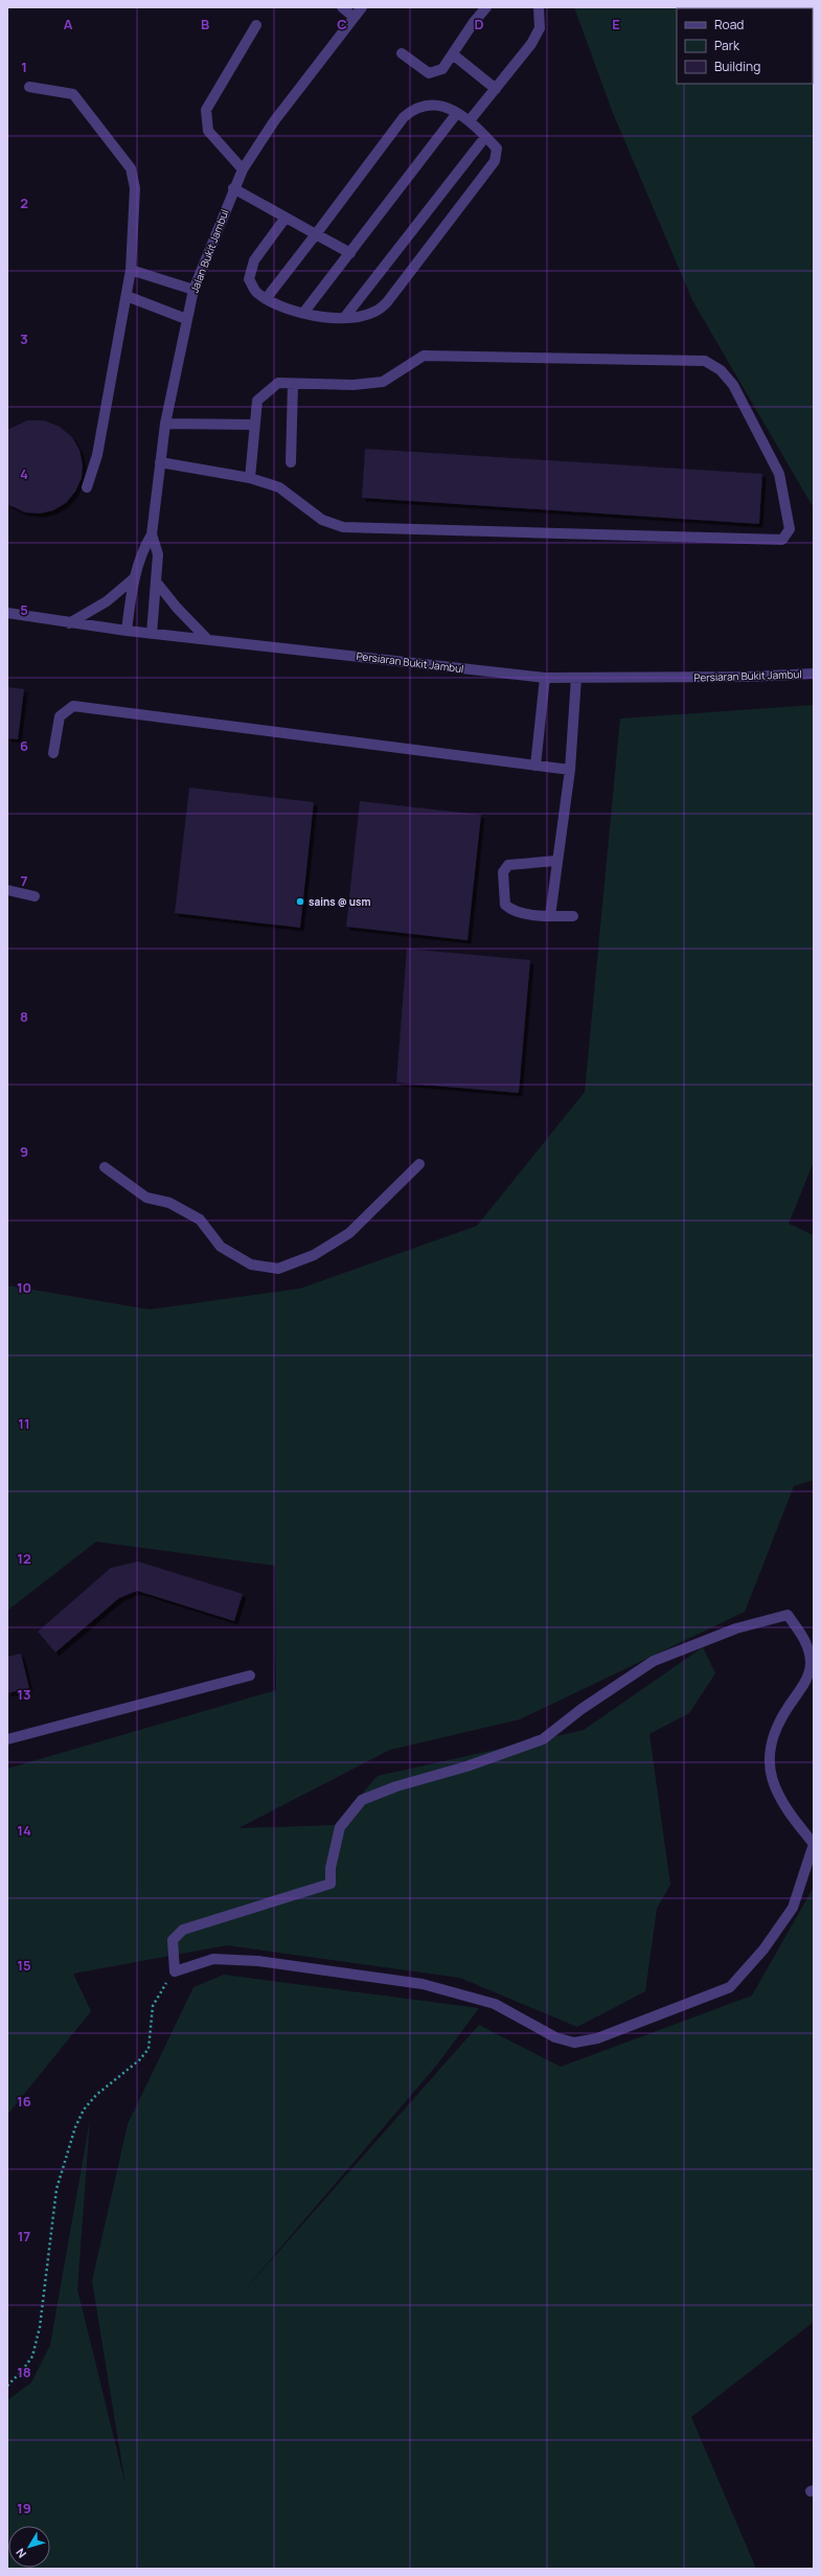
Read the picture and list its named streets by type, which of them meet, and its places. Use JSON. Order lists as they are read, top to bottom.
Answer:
{
  "streets": {
    "street": ["Jalan Bukit Jambul", "Persiaran Bukit Jambul"]
  },
  "crossings": [
    ["Jalan Bukit Jambul", "Persiaran Bukit Jambul"]
  ],
  "places": ["sains @ usm"],
  "legend": ["Road", "Park", "Building"],
  "north": "bottom left",
  "grid": {
    "columns": [
      "A",
      "B",
      "C",
      "D",
      "E"
    ],
    "rows": [
      "1",
      "2",
      "3",
      "4",
      "5",
      "6",
      "7",
      "8",
      "9",
      "10",
      "11",
      "12",
      "13",
      "14",
      "15",
      "16",
      "17",
      "18",
      "19"
    ]
  }
}
